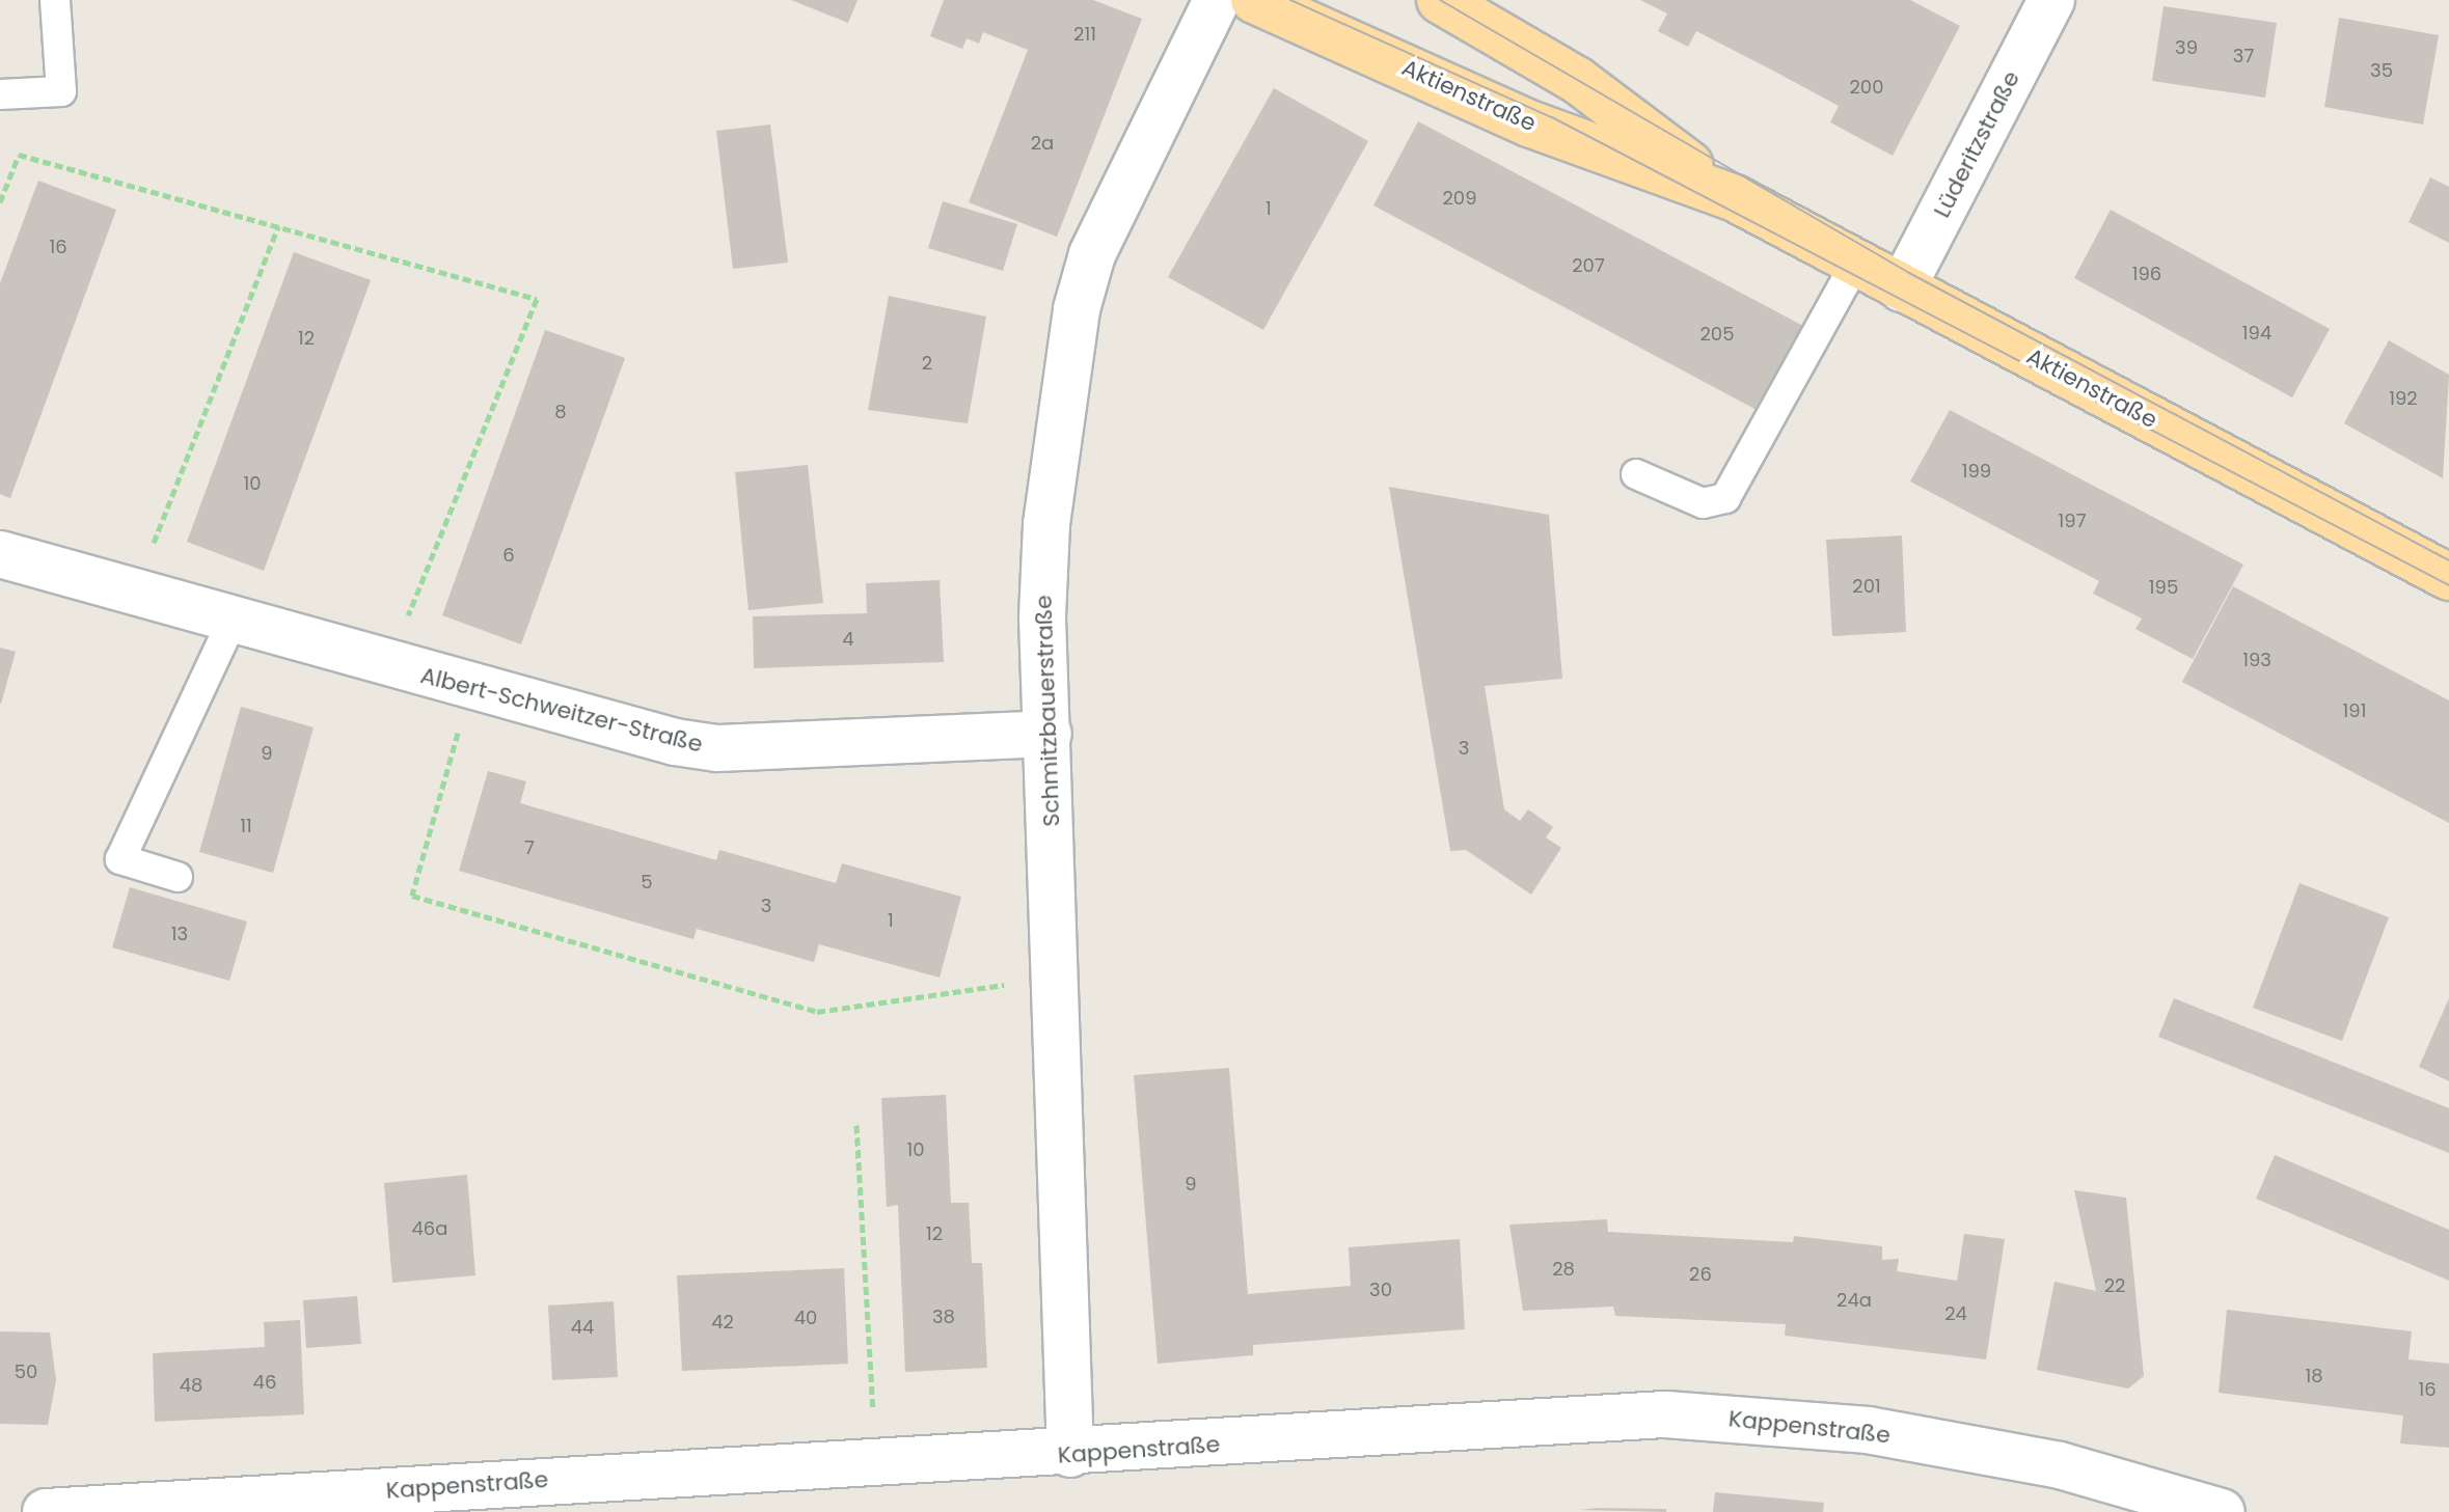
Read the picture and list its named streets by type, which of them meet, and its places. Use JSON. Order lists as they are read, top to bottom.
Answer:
{
  "streets": {
    "main road": ["Aktienstraße"],
    "street": [
      "Lüderitzstraße",
      "Albert-Schweitzer-Straße",
      "Schmitzbauerstraße",
      "Kappenstraße"
    ]
  },
  "crossings": [
    ["Aktienstraße", "Lüderitzstraße"],
    ["Albert-Schweitzer-Straße", "Schmitzbauerstraße"],
    ["Schmitzbauerstraße", "Kappenstraße"]
  ],
  "house_numbers": [
    "211",
    "39",
    "37",
    "35",
    "200",
    "2a",
    "209",
    "1",
    "16",
    "207",
    "196",
    "194",
    "205",
    "12",
    "2",
    "192",
    "8",
    "199",
    "10",
    "197",
    "6",
    "201",
    "195",
    "4",
    "193",
    "191",
    "3",
    "9",
    "11",
    "7",
    "5",
    "3",
    "1",
    "13",
    "10",
    "9",
    "46a",
    "12",
    "28",
    "26",
    "22",
    "30",
    "24a",
    "24",
    "38",
    "40",
    "42",
    "44",
    "50",
    "18",
    "46",
    "48",
    "16"
  ]
}
